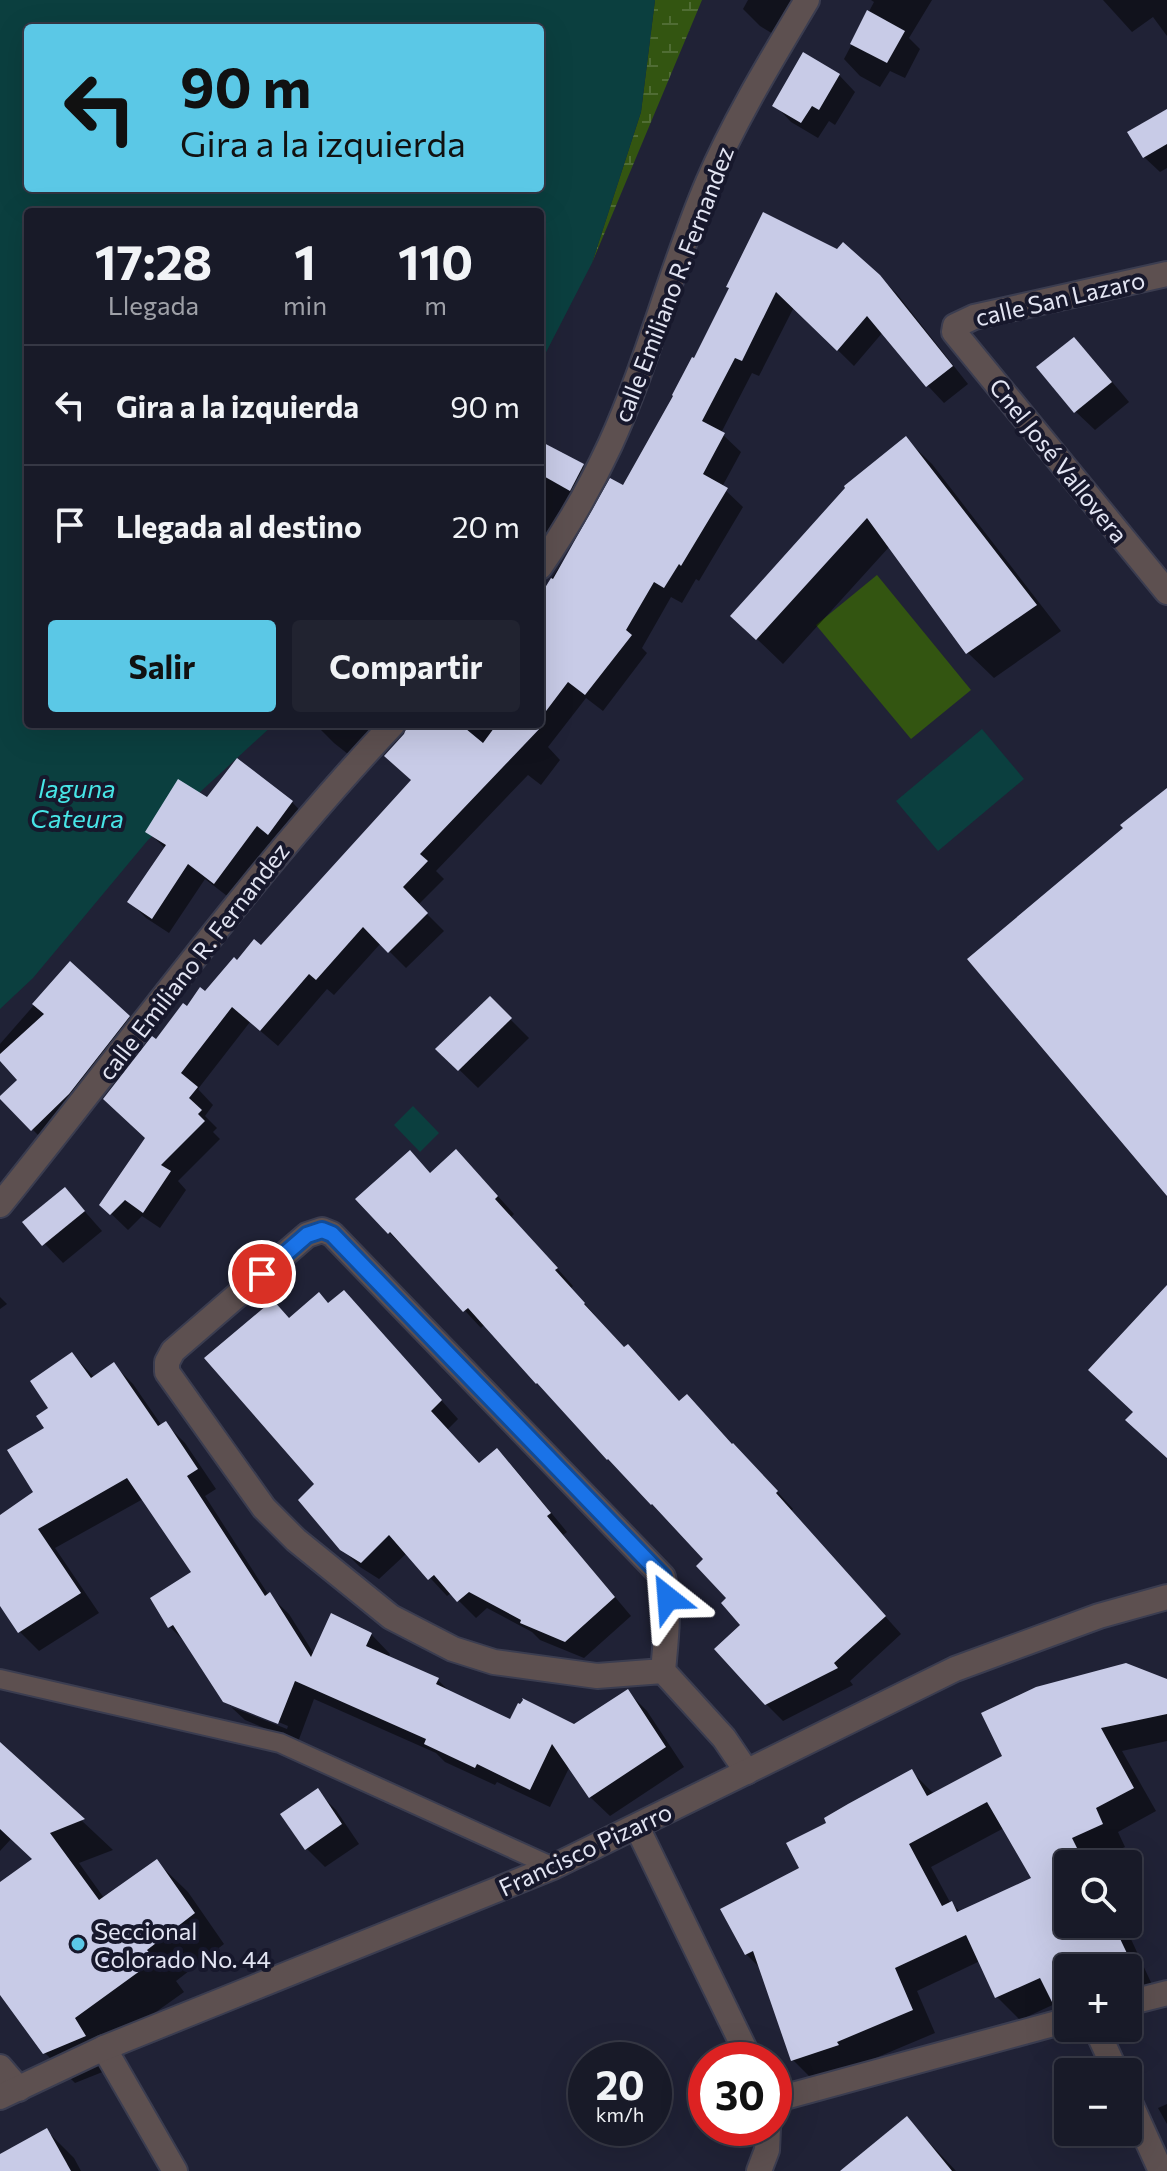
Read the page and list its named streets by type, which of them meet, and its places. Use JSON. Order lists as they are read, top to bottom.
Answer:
{
  "streets": {
    "street": [
      "calle Emiliano R. Fernandez",
      "calle San Lazaro",
      "Cnel José Vallovera",
      "Francisco Pizarro"
    ]
  },
  "crossings": [
    ["calle San Lazaro", "Cnel José Vallovera"]
  ],
  "water": ["laguna Cateura"],
  "places": ["Seccional Colorado No. 44"],
  "page": {
    "turn": ["90 m", "Gira a la izquierda"],
    "eta": [
      "17:28",
      "Llegada",
      "1",
      "min",
      "110",
      "m"
    ],
    "list": [
      {
        "name": "Gira a la izquierda",
        "value": "90 m"
      },
      {
        "name": "Llegada al destino",
        "value": "20 m"
      }
    ],
    "buttons": ["Salir", "Compartir"],
    "map_buttons": ["+", "−"],
    "speed": "20 km/h",
    "limit": "30"
  }
}
